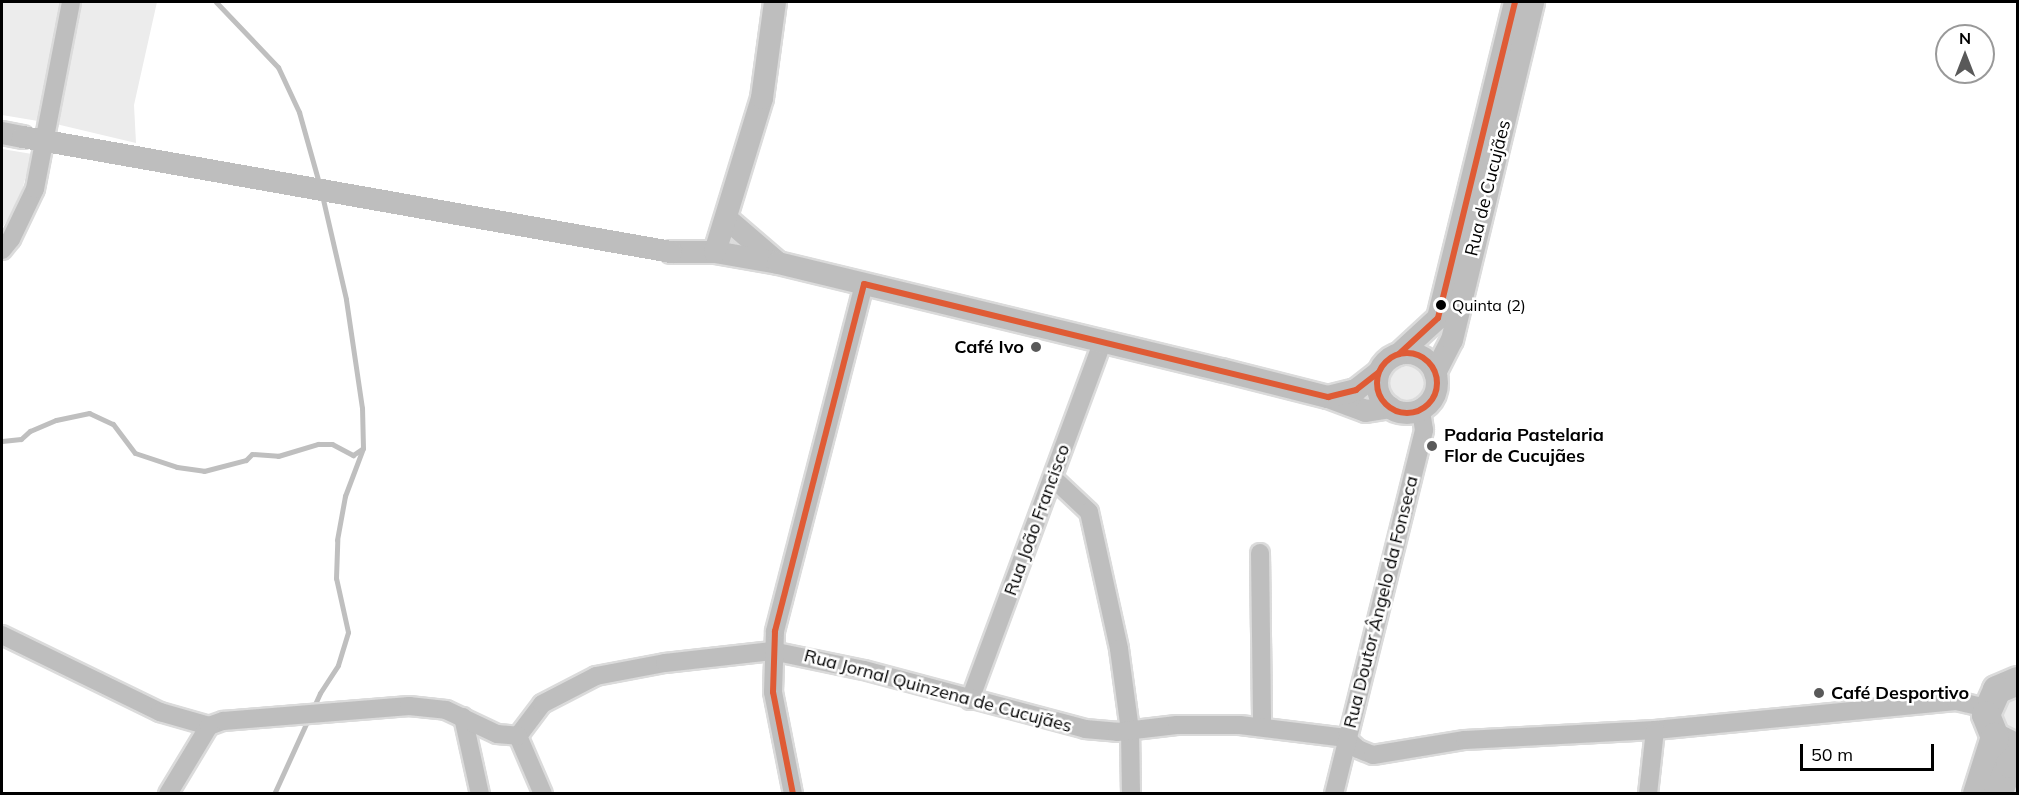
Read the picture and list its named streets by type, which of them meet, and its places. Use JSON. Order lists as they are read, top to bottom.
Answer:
{
  "streets": {
    "street": [
      "Rua de Cucujães",
      "Rua João Francisco",
      "Rua Doutor Ângelo da Fonseca",
      "Rua Jornal Quinzena de Cucujães"
    ]
  },
  "crossings": [
    ["Rua de Cucujães", "Rua Doutor Ângelo da Fonseca"],
    ["Rua João Francisco", "Rua Jornal Quinzena de Cucujães"],
    ["Rua Doutor Ângelo da Fonseca", "Rua Jornal Quinzena de Cucujães"]
  ],
  "places": [
    "Quinta (2)",
    "Café Ivo",
    "Padaria Pastelaria Flor de Cucujães",
    "Café Desportivo"
  ],
  "scale_bar": "50 m",
  "north": "top"
}
